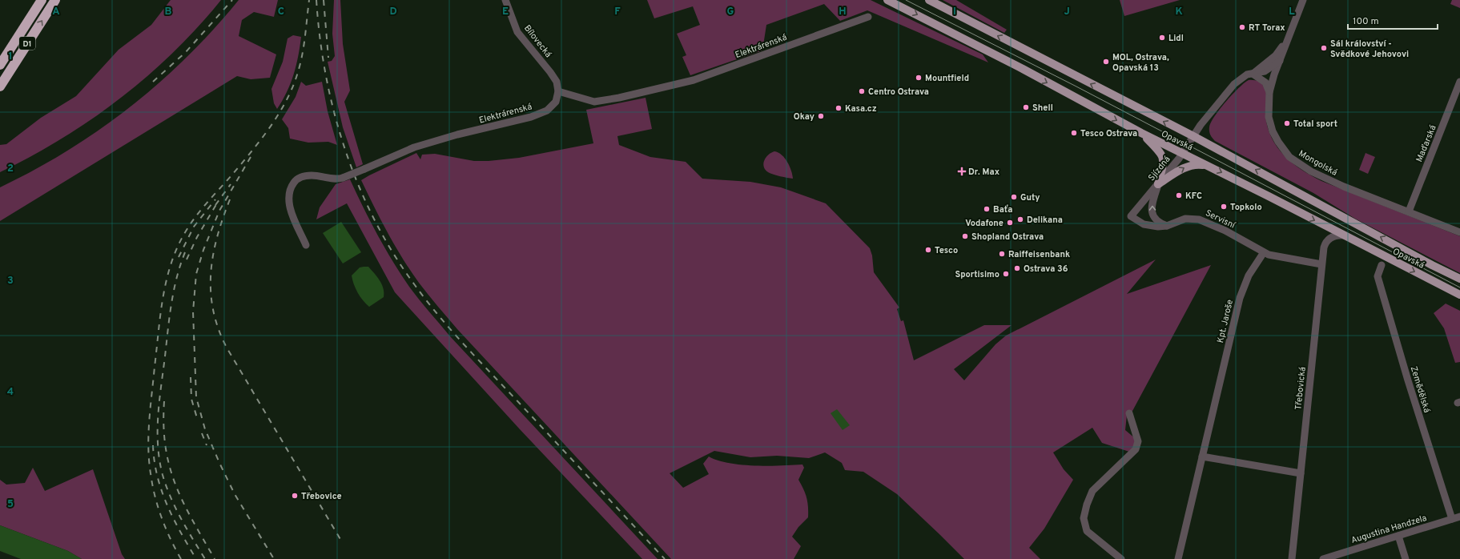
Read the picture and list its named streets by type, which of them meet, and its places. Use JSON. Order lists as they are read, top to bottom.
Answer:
{
  "streets": {
    "highway": ["D1"],
    "main road": ["Opavská"],
    "street": [
      "Bílovecká",
      "Elektrárenská",
      "Maďarská",
      "Mongolská",
      "Sjízdná",
      "Servisní",
      "Kpt. Jaroše",
      "Třebovická",
      "Zemědělská",
      "Augustina Handzela"
    ]
  },
  "crossings": [
    ["Bílovecká", "Elektrárenská"],
    ["Opavská", "Sjízdná"],
    ["Opavská", "Třebovická"],
    ["Maďarská", "Mongolská"],
    ["Sjízdná", "Servisní"],
    ["Servisní", "Kpt. Jaroše"],
    ["Zemědělská", "Augustina Handzela"]
  ],
  "places": {
    "other": [
      "RT Torax",
      "Lidl",
      "Sál království - Svědkové Jehovovi",
      "MOL, Ostrava, Opavská 13",
      "Mountfield",
      "Centro Ostrava",
      "Shell",
      "Kasa.cz",
      "Okay",
      "Total sport",
      "Tesco Ostrava",
      "KFC",
      "Guty",
      "Topkolo",
      "Baťa",
      "Delikana",
      "Vodafone",
      "Shopland Ostrava",
      "Tesco",
      "Raiffeisenbank",
      "Ostrava 36",
      "Sportisimo",
      "Třebovice"
    ],
    "health": ["Dr. Max"]
  },
  "scale_bar": "100 m",
  "grid": {
    "columns": [
      "A",
      "B",
      "C",
      "D",
      "E",
      "F",
      "G",
      "H",
      "I",
      "J",
      "K",
      "L"
    ],
    "rows": [
      "1",
      "2",
      "3",
      "4",
      "5"
    ]
  }
}
